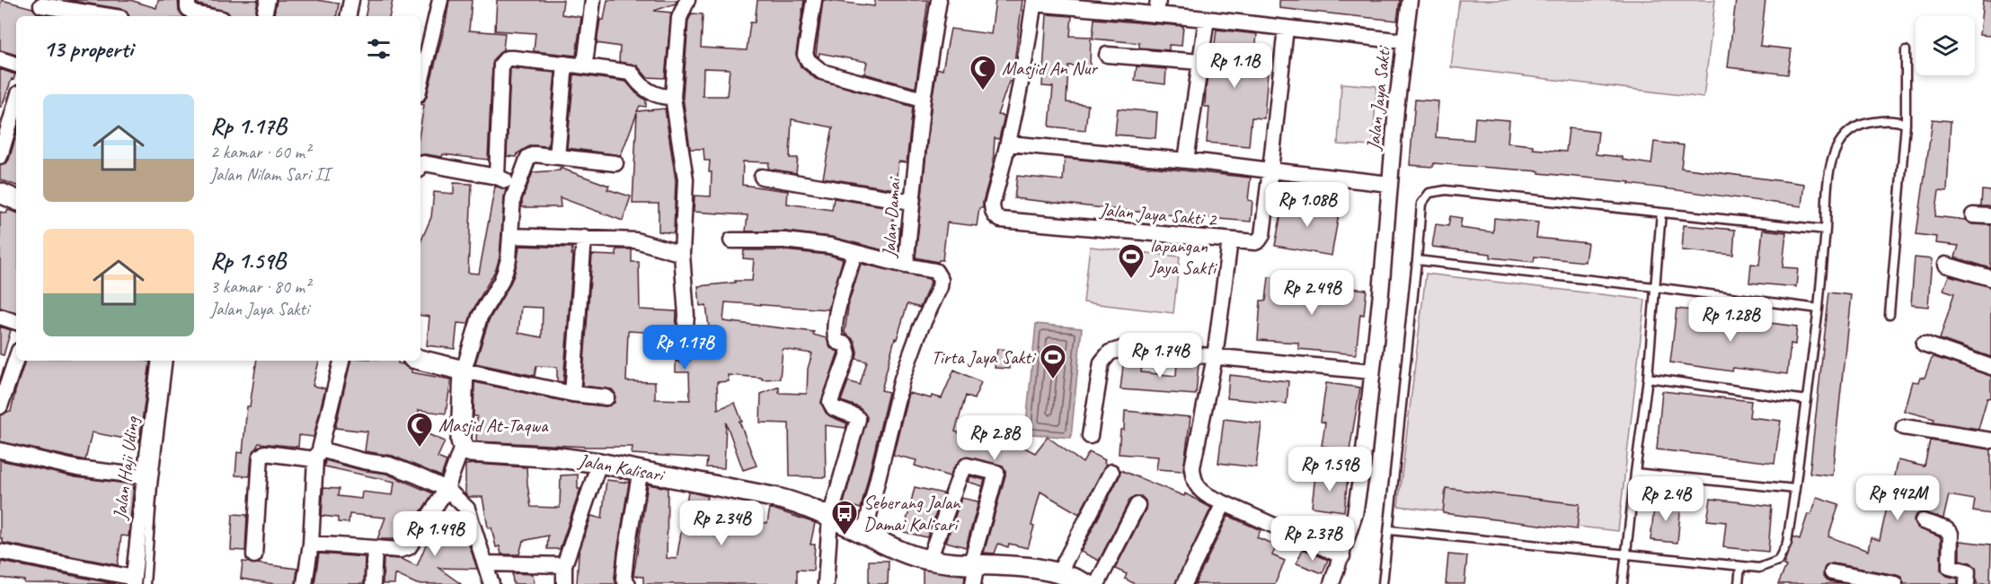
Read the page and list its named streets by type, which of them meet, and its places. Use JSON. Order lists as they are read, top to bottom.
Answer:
{
  "streets": {
    "street": [
      "Jalan Jaya Sakti",
      "Jalan Jaya Sakti 2",
      "Jalan Damai",
      "Jalan Kalisari",
      "Jalan Haji Uding"
    ]
  },
  "crossings": [
    ["Jalan Damai", "Jalan Kalisari"]
  ],
  "places": {
    "mosque": ["Masjid An Nur", "Masjid At-Taqwa"],
    "sports": ["lapangan Jaya Sakti", "Tirta Jaya Sakti"],
    "bus stop": ["Seberang Jalan Damai Kalisari"]
  },
  "page": {
    "heading": "13 properti",
    "price": [
      "Rp 1.1B",
      "Rp 1.08B",
      "Rp 2.49B",
      "Rp 1.28B",
      "Rp 1.17B",
      "Rp 1.74B",
      "Rp 2.8B",
      "Rp 1.59B",
      "Rp 942M",
      "Rp 2.4B",
      "Rp 2.34B",
      "Rp 1.49B",
      "Rp 2.37B"
    ],
    "list": [
      {
        "name": "Rp 1.17B",
        "note": "2 kamar · 60 m² · Jalan Nilam Sari II"
      },
      {
        "name": "Rp 1.59B",
        "note": "3 kamar · 80 m² · Jalan Jaya Sakti"
      }
    ]
  }
}
